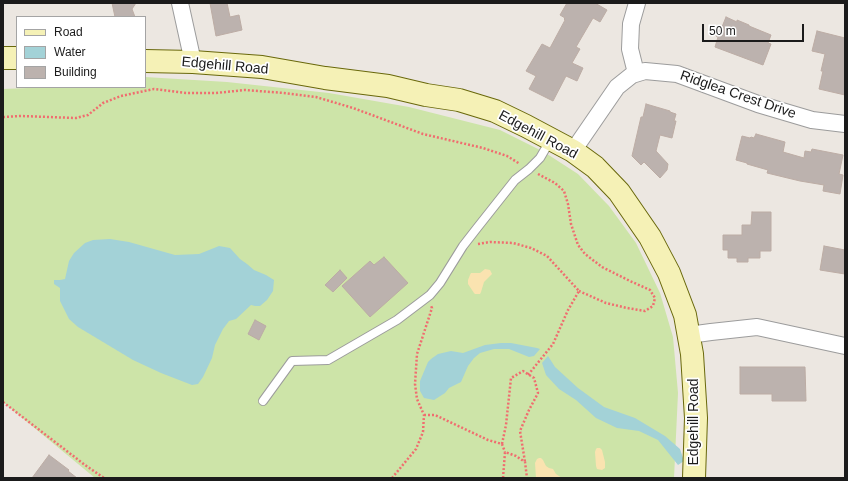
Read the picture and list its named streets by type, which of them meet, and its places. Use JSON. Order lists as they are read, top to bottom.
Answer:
{
  "streets": {
    "street": ["Edgehill Road", "Ridglea Crest Drive"]
  },
  "legend": ["Road", "Water", "Building"],
  "scale_bar": "50 m"
}
